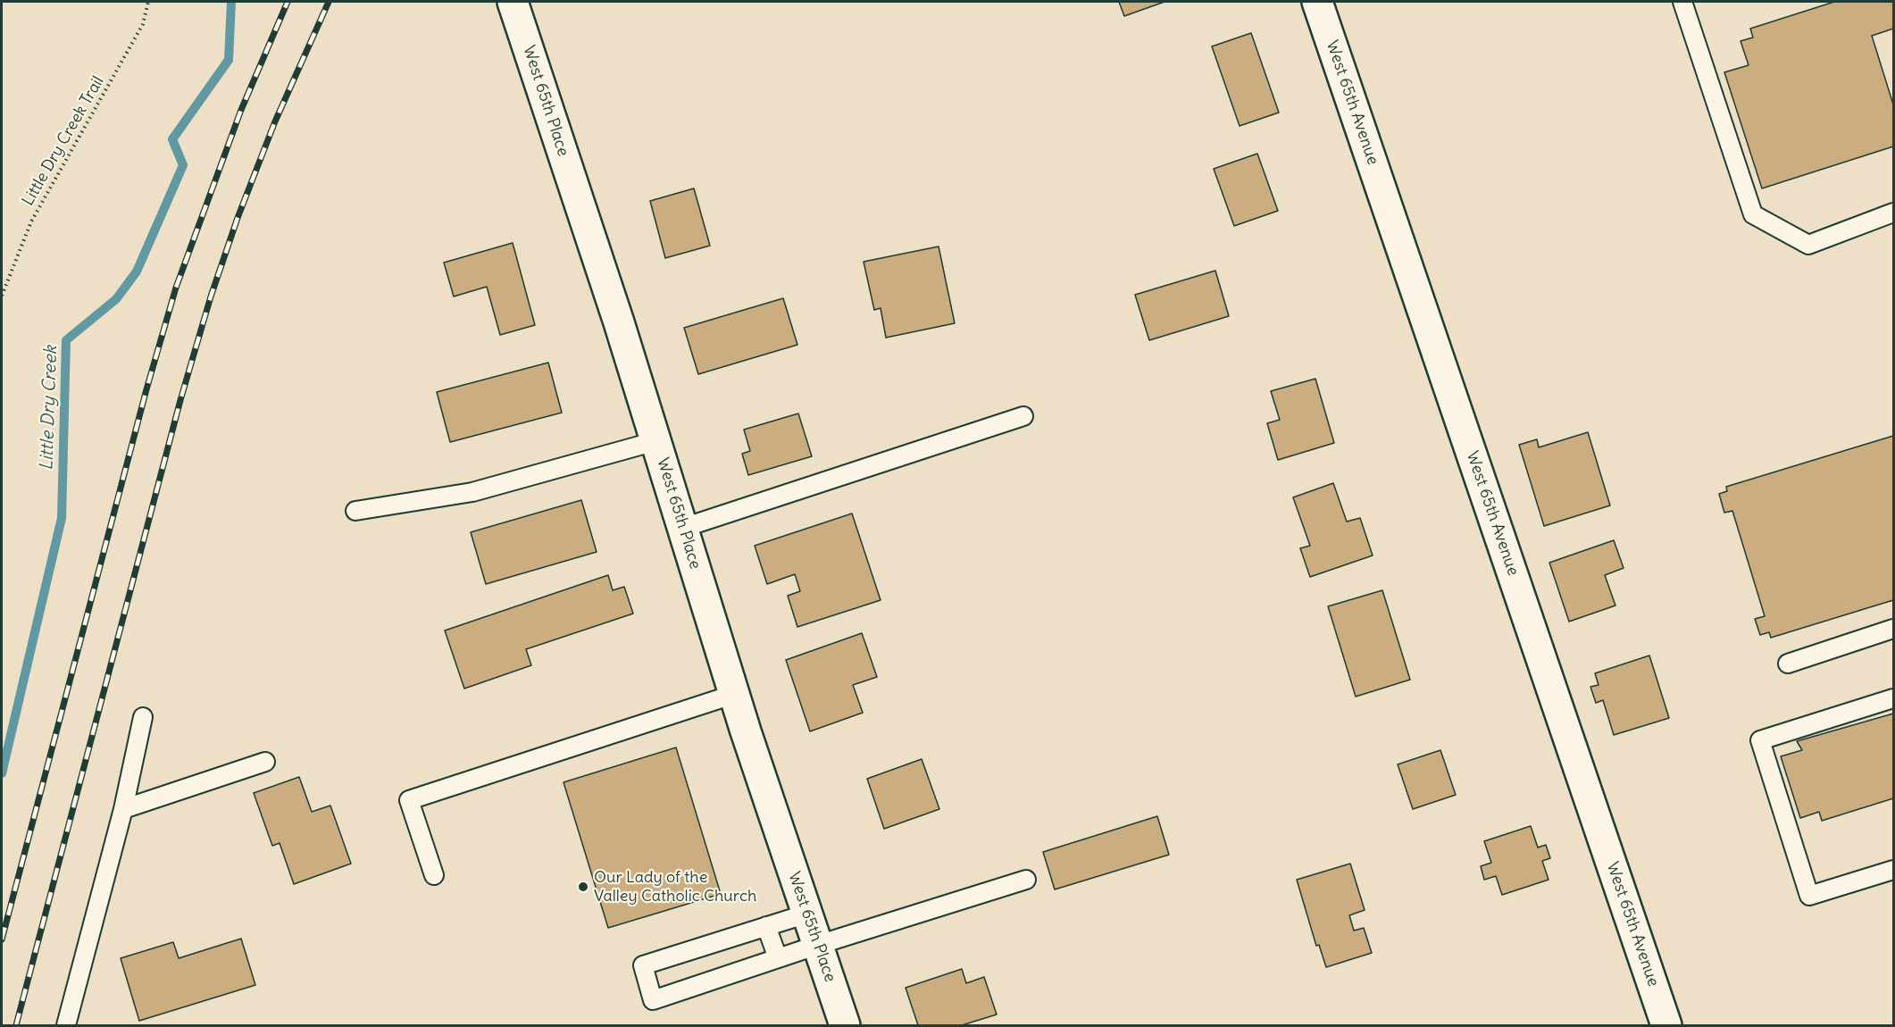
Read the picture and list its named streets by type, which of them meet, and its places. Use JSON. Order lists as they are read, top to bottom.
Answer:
{
  "streets": {
    "street": ["West 65th Place", "West 65th Avenue"],
    "path": ["Little Dry Creek Trail"]
  },
  "water": ["Little Dry Creek"],
  "places": ["Our Lady of the Valley Catholic Church"]
}
